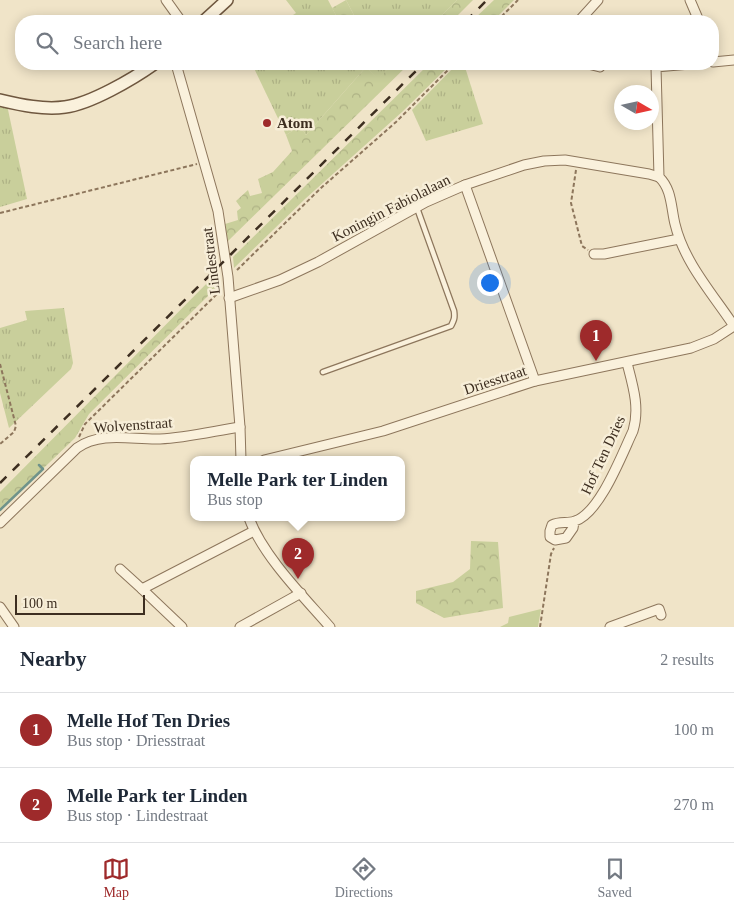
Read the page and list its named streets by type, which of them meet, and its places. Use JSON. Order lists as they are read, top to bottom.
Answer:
{
  "streets": {
    "street": [
      "Koningin Fabiolalaan",
      "Lindestraat",
      "Driesstraat",
      "Wolvenstraat",
      "Hof Ten Dries"
    ]
  },
  "crossings": [
    ["Koningin Fabiolalaan", "Lindestraat"],
    ["Lindestraat", "Wolvenstraat"],
    ["Driesstraat", "Hof Ten Dries"]
  ],
  "places": ["Atom"],
  "scale_bar": "100 m",
  "north": "right",
  "page": {
    "search": "Search here",
    "pins": ["1", "2"],
    "popup": ["Melle Park ter Linden", "Bus stop"],
    "scale": "100 m",
    "heading": ["Nearby", "2 results"],
    "list": [
      {
        "mark": "1",
        "name": "Melle Hof Ten Dries",
        "note": "Bus stop · Driesstraat",
        "value": "100 m"
      },
      {
        "mark": "2",
        "name": "Melle Park ter Linden",
        "note": "Bus stop · Lindestraat",
        "value": "270 m"
      }
    ],
    "nav": ["Map", "Directions", "Saved"]
  }
}
